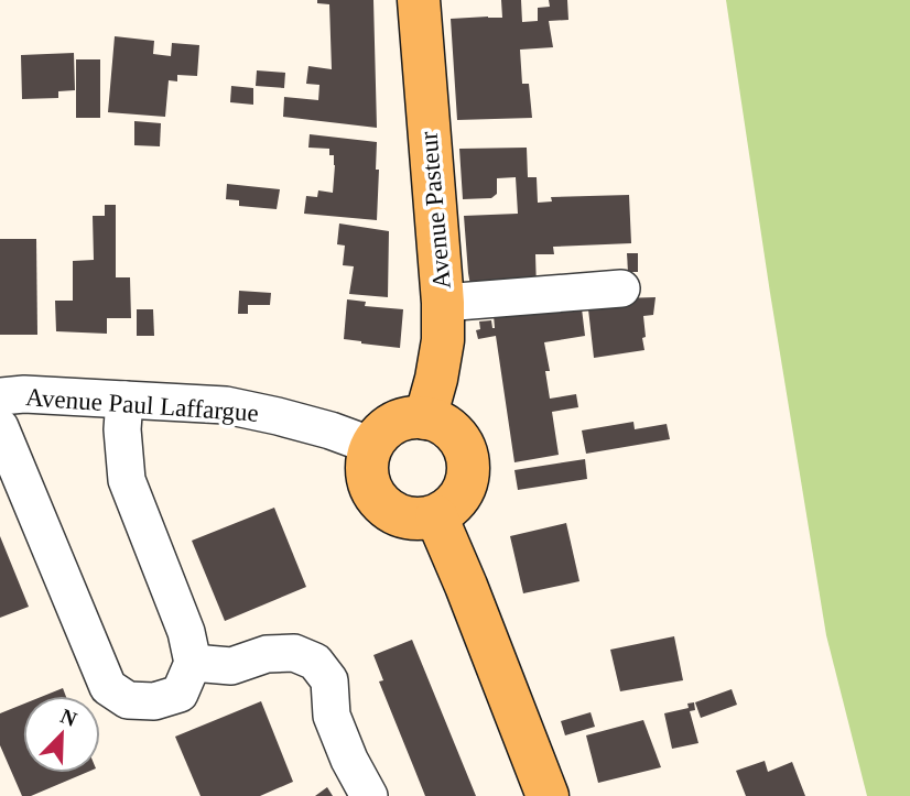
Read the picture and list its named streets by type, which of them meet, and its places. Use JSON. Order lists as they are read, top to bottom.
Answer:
{
  "streets": {
    "main road": ["Avenue Pasteur"],
    "street": ["Avenue Paul Laffargue"]
  },
  "crossings": [
    ["Avenue Pasteur", "Avenue Paul Laffargue"]
  ],
  "north": "top right"
}
